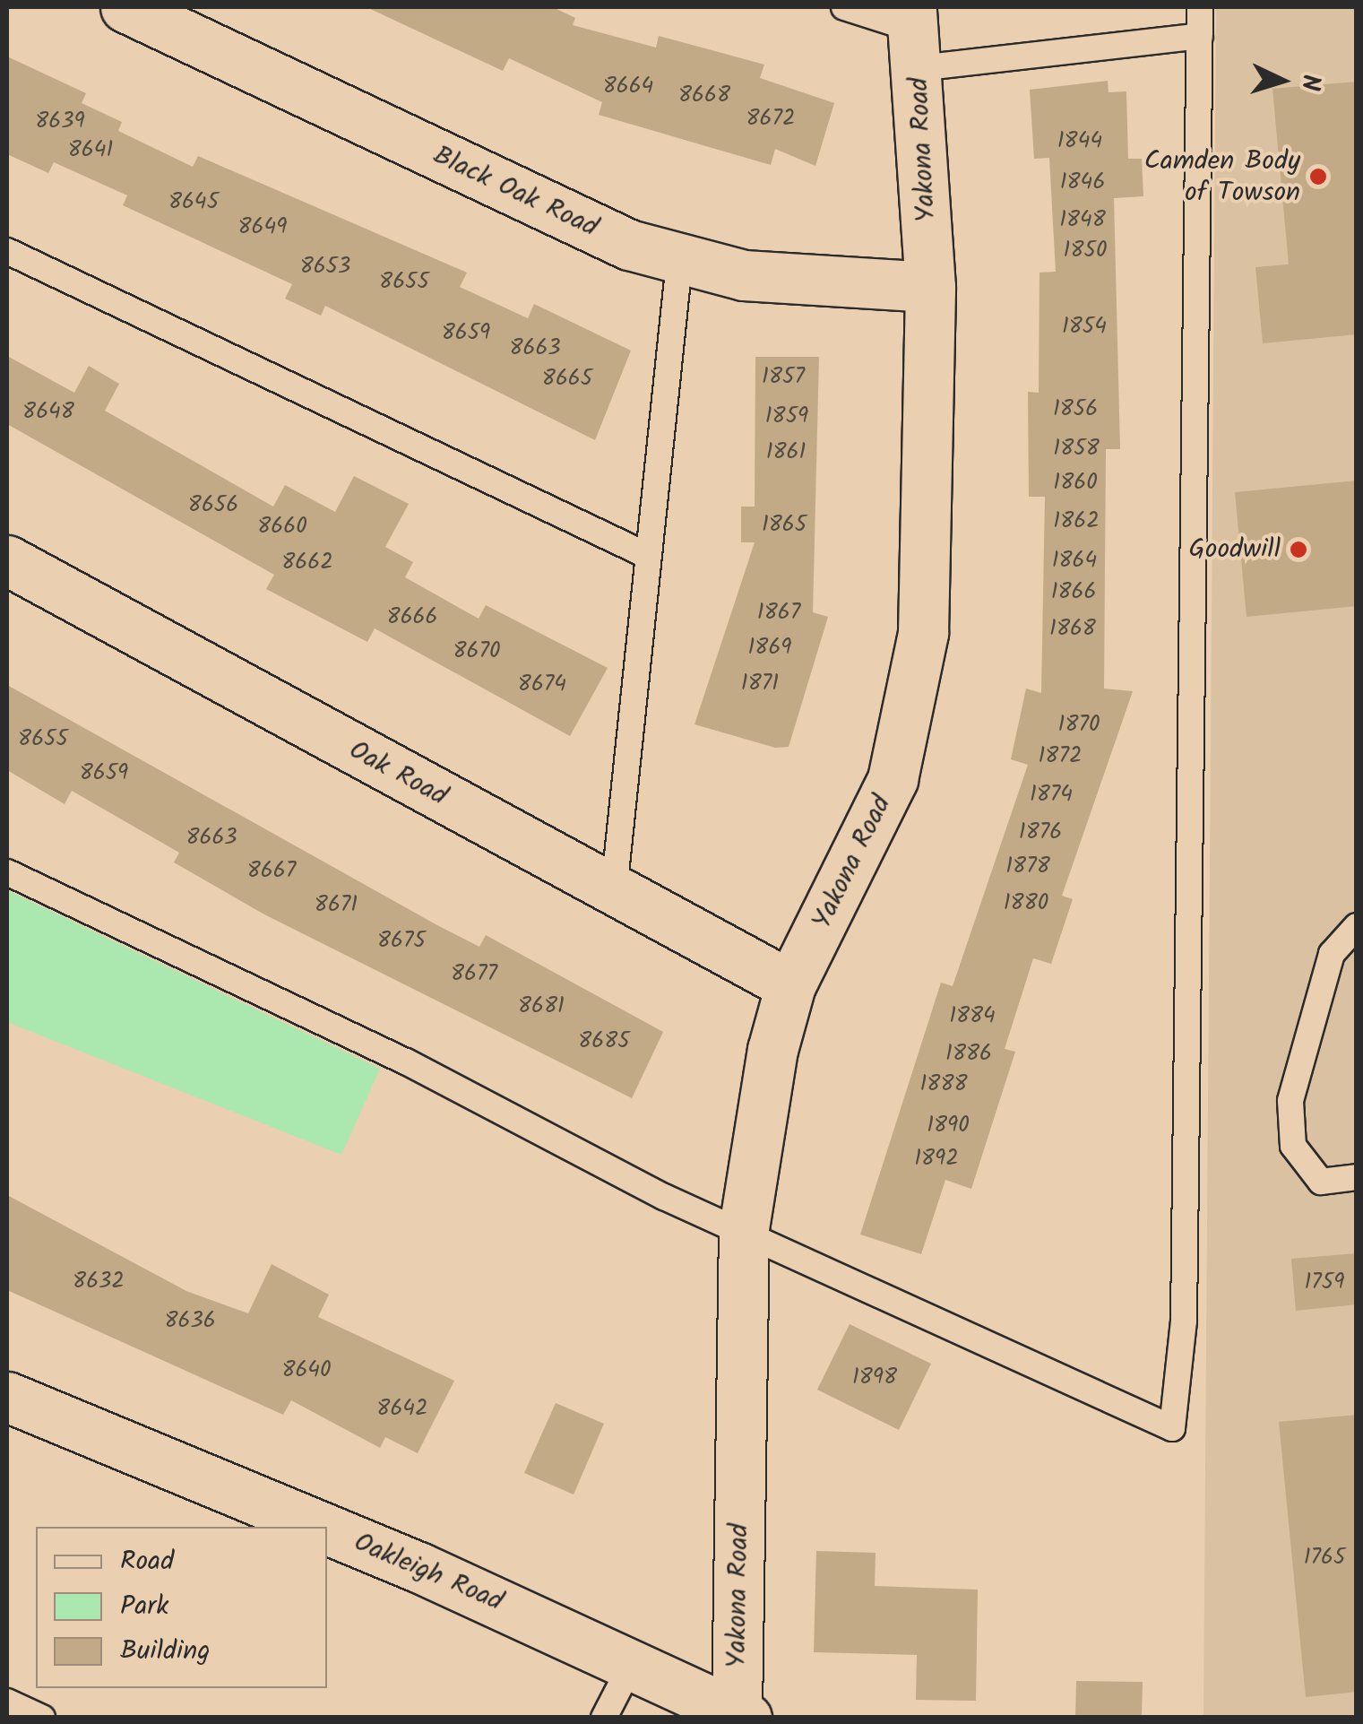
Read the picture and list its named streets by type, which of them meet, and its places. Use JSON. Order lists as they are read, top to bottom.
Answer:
{
  "streets": {
    "street": [
      "Yakona Road",
      "Black Oak Road",
      "Oak Road",
      "Oakleigh Road"
    ]
  },
  "crossings": [
    ["Yakona Road", "Black Oak Road"],
    ["Yakona Road", "Oak Road"],
    ["Yakona Road", "Oakleigh Road"]
  ],
  "places": ["Camden Body of Towson", "Goodwill"],
  "house_numbers": [
    "8664",
    "8668",
    "8672",
    "8639",
    "1844",
    "8641",
    "1846",
    "8645",
    "1848",
    "8649",
    "1850",
    "8653",
    "8655",
    "1854",
    "8659",
    "8663",
    "1857",
    "8665",
    "1856",
    "8648",
    "1859",
    "1858",
    "1861",
    "1860",
    "8656",
    "1862",
    "1865",
    "8660",
    "1864",
    "8662",
    "1866",
    "1867",
    "8666",
    "1868",
    "1869",
    "8670",
    "1871",
    "8674",
    "1870",
    "8655",
    "1872",
    "8659",
    "1874",
    "1876",
    "8663",
    "1878",
    "8667",
    "1880",
    "8671",
    "8675",
    "8677",
    "8681",
    "1884",
    "8685",
    "1886",
    "1888",
    "1890",
    "1892",
    "8632",
    "1759",
    "8636",
    "8640",
    "1898",
    "8642",
    "1765"
  ],
  "legend": ["Road", "Park", "Building"],
  "north": "right"
}
